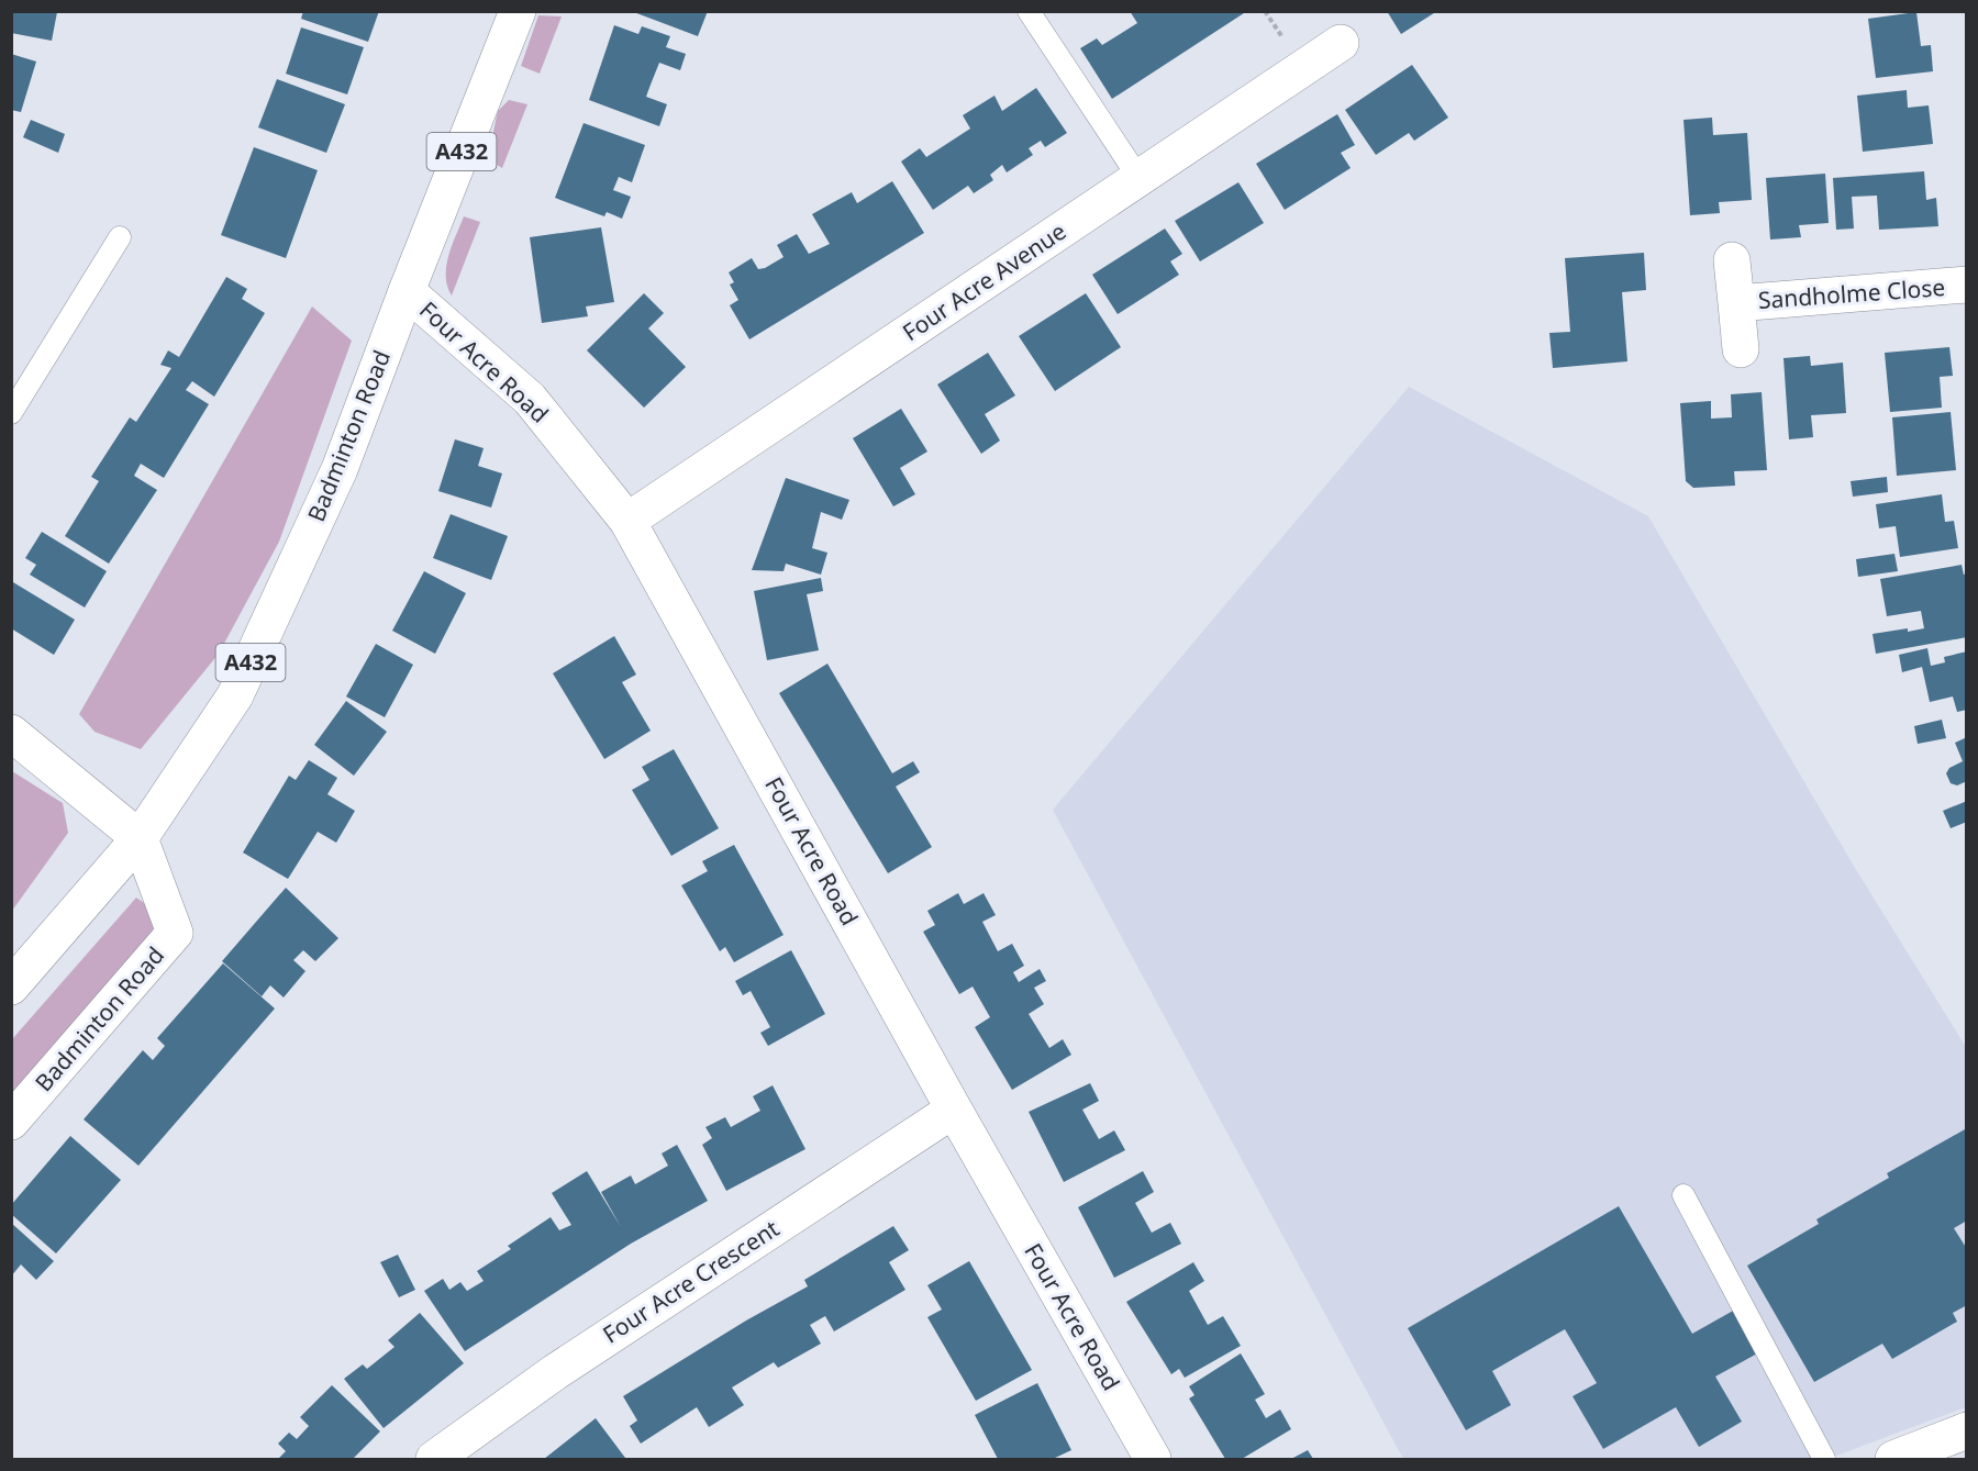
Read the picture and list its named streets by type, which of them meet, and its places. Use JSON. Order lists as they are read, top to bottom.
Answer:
{
  "streets": {
    "street": [
      "A432",
      "Four Acre Avenue",
      "Sandholme Close",
      "Four Acre Road",
      "Badminton Road",
      "Four Acre Crescent"
    ]
  },
  "crossings": [
    ["Four Acre Avenue", "Four Acre Road"],
    ["Four Acre Road", "Badminton Road"],
    ["Four Acre Road", "Four Acre Crescent"]
  ]
}
